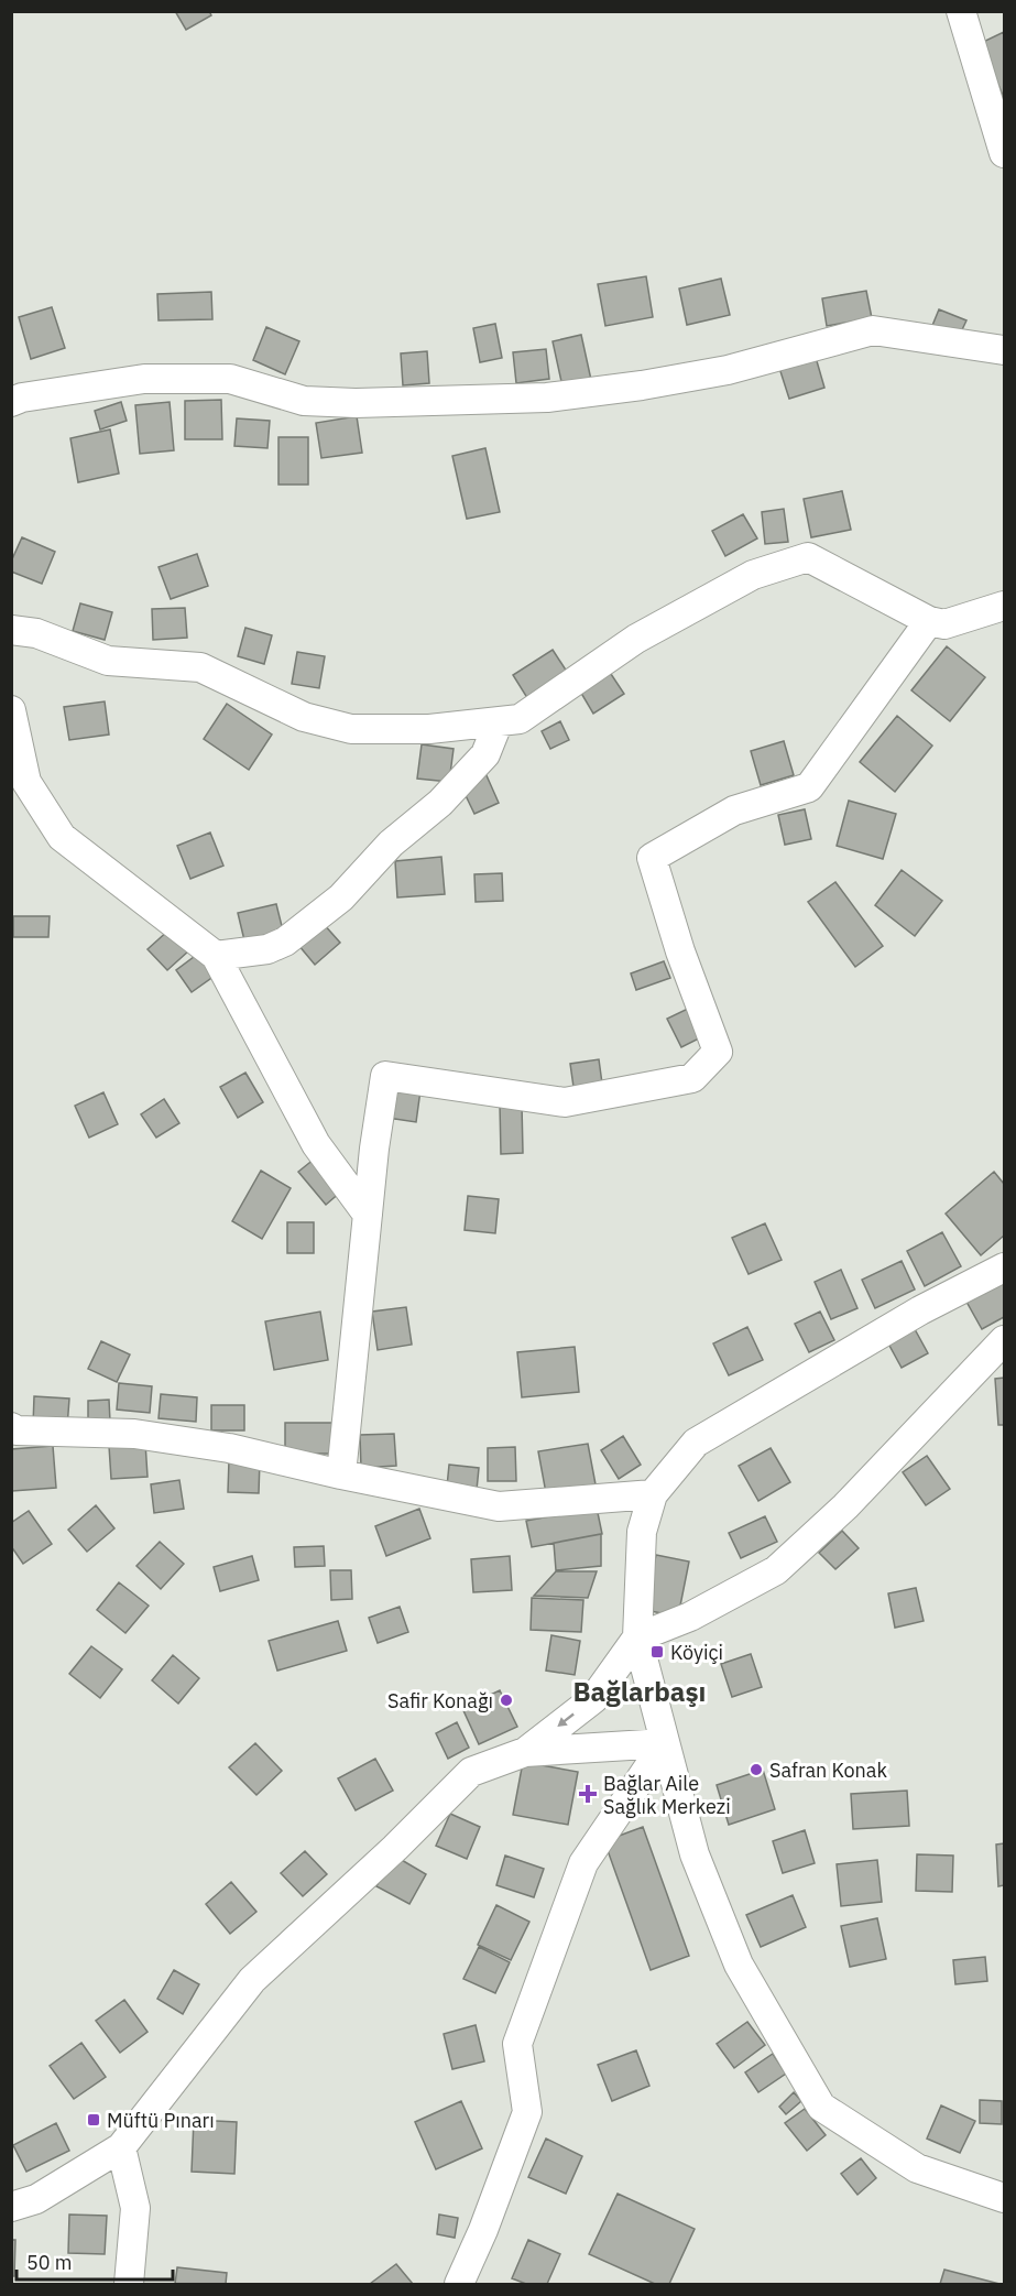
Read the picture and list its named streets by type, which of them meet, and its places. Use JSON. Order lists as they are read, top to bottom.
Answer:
{
  "districts": ["Bağlarbaşı"],
  "places": {
    "transit": ["Köyiçi", "Müftü Pınarı"],
    "other": ["Safir Konağı", "Safran Konak"],
    "health": ["Bağlar Aile Sağlık Merkezi"]
  },
  "scale_bar": "50 m"
}
